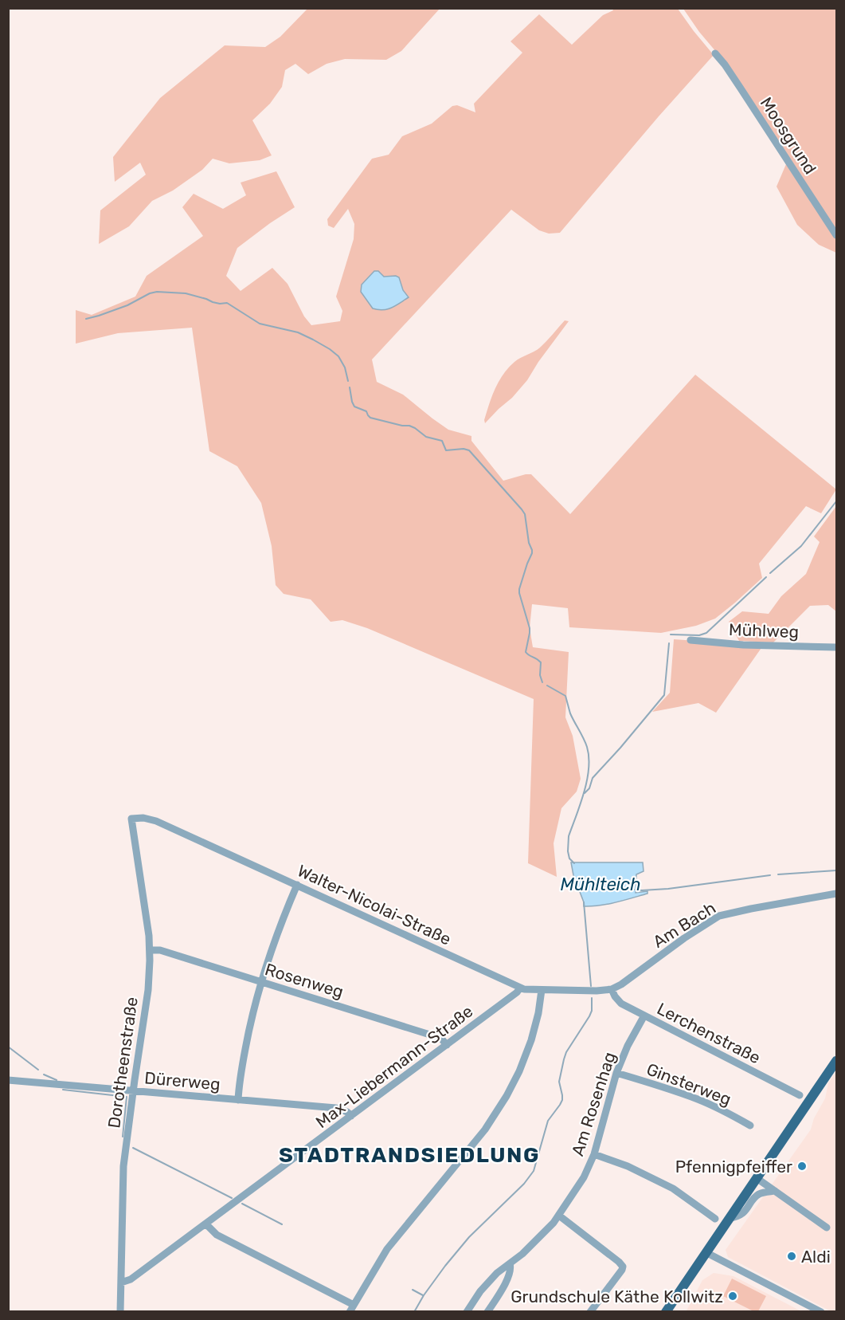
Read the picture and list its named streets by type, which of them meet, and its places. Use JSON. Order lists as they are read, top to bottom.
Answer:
{
  "streets": {
    "street": [
      "Moosgrund",
      "Mühlweg",
      "Walter-Nicolai-Straße",
      "Am Bach",
      "Rosenweg",
      "Lerchenstraße",
      "Dorotheenstraße",
      "Max-Liebermann-Straße",
      "Dürerweg",
      "Ginsterweg",
      "Am Rosenhag"
    ]
  },
  "crossings": [
    ["Walter-Nicolai-Straße", "Am Bach"],
    ["Walter-Nicolai-Straße", "Lerchenstraße"],
    ["Walter-Nicolai-Straße", "Dorotheenstraße"],
    ["Walter-Nicolai-Straße", "Max-Liebermann-Straße"],
    ["Am Bach", "Lerchenstraße"],
    ["Rosenweg", "Dorotheenstraße"],
    ["Rosenweg", "Max-Liebermann-Straße"],
    ["Lerchenstraße", "Am Rosenhag"],
    ["Dorotheenstraße", "Max-Liebermann-Straße"],
    ["Dorotheenstraße", "Dürerweg"],
    ["Max-Liebermann-Straße", "Dürerweg"],
    ["Ginsterweg", "Am Rosenhag"]
  ],
  "districts": ["STADTRANDSIEDLUNG"],
  "water": ["Mühlteich"],
  "places": ["Pfennigpfeiffer", "Aldi", "Grundschule Käthe Kollwitz"]
}
